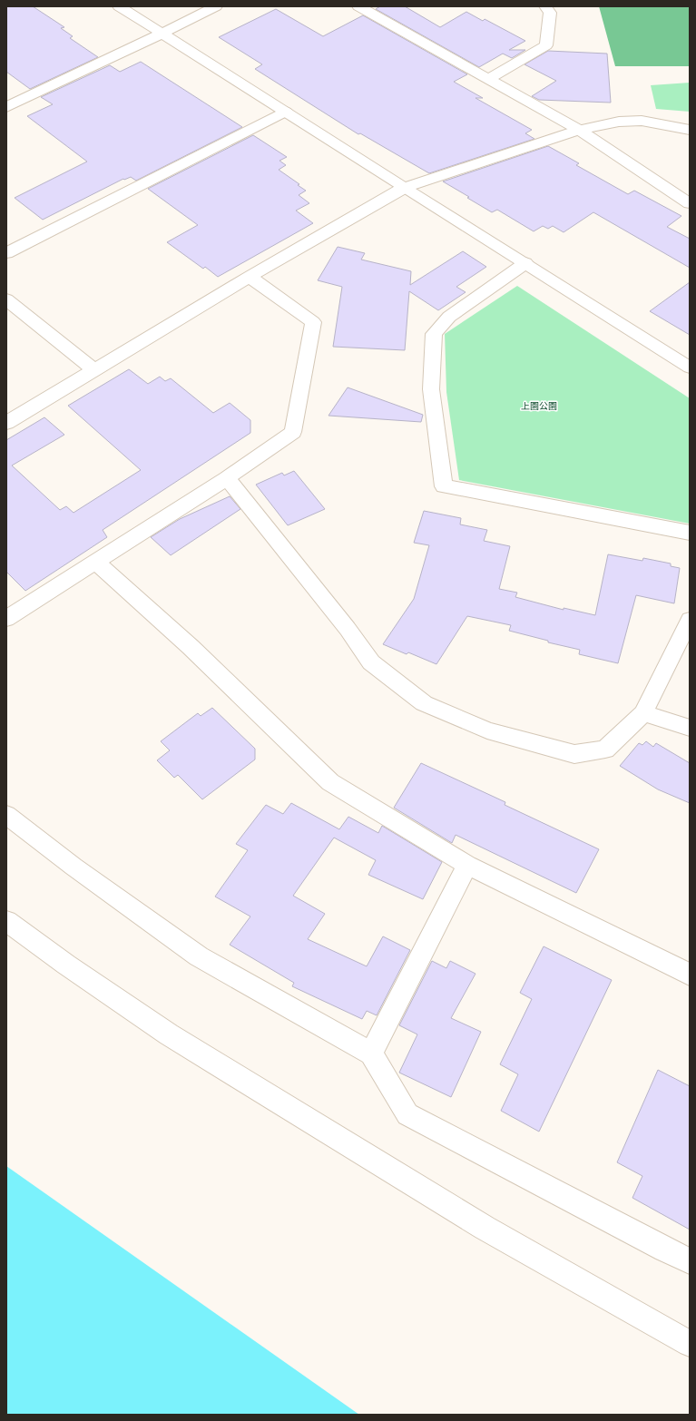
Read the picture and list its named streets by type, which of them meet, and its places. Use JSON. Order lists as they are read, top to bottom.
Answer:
{
  "parks": ["上園公園"]
}
